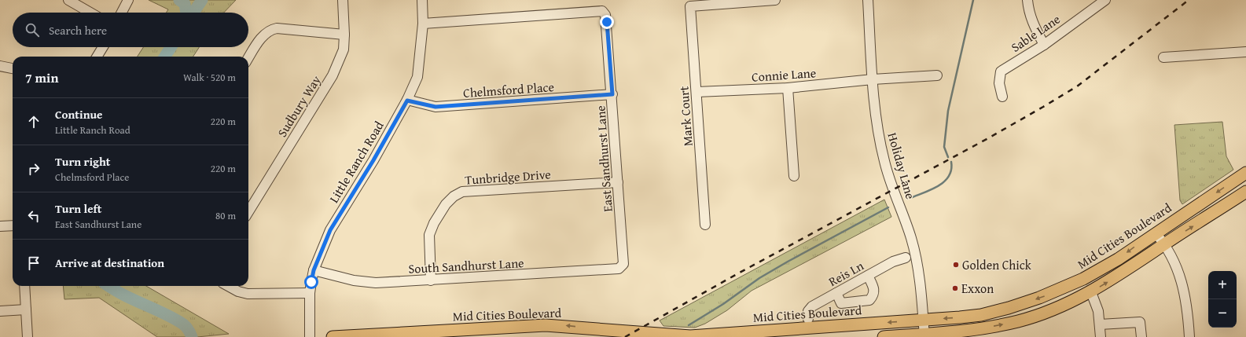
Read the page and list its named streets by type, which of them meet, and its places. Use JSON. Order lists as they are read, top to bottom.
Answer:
{
  "streets": {
    "main road": ["Mid Cities Boulevard"],
    "street": [
      "Sable Lane",
      "Connie Lane",
      "Chelmsford Place",
      "Sudbury Way",
      "Mark Court",
      "East Sandhurst Lane",
      "Little Ranch Road",
      "Holiday Lane",
      "Tunbridge Drive",
      "South Sandhurst Lane",
      "Reis Ln"
    ]
  },
  "crossings": [
    ["Connie Lane", "Mark Court"],
    ["Connie Lane", "Holiday Lane"],
    ["Chelmsford Place", "East Sandhurst Lane"],
    ["Chelmsford Place", "Little Ranch Road"],
    ["East Sandhurst Lane", "Little Ranch Road"],
    ["East Sandhurst Lane", "Tunbridge Drive"],
    ["East Sandhurst Lane", "South Sandhurst Lane"],
    ["Little Ranch Road", "South Sandhurst Lane"],
    ["Holiday Lane", "Mid Cities Boulevard"],
    ["Tunbridge Drive", "South Sandhurst Lane"]
  ],
  "places": ["Golden Chick", "Exxon"],
  "page": {
    "search": "Search here",
    "heading": ["7 min", "Walk · 520 m"],
    "list": [
      ["Continue", "Little Ranch Road", "220 m"],
      ["Turn right", "Chelmsford Place", "220 m"],
      ["Turn left", "East Sandhurst Lane", "80 m"],
      "Arrive at destination"
    ],
    "map_buttons": ["+", "−"]
  }
}
